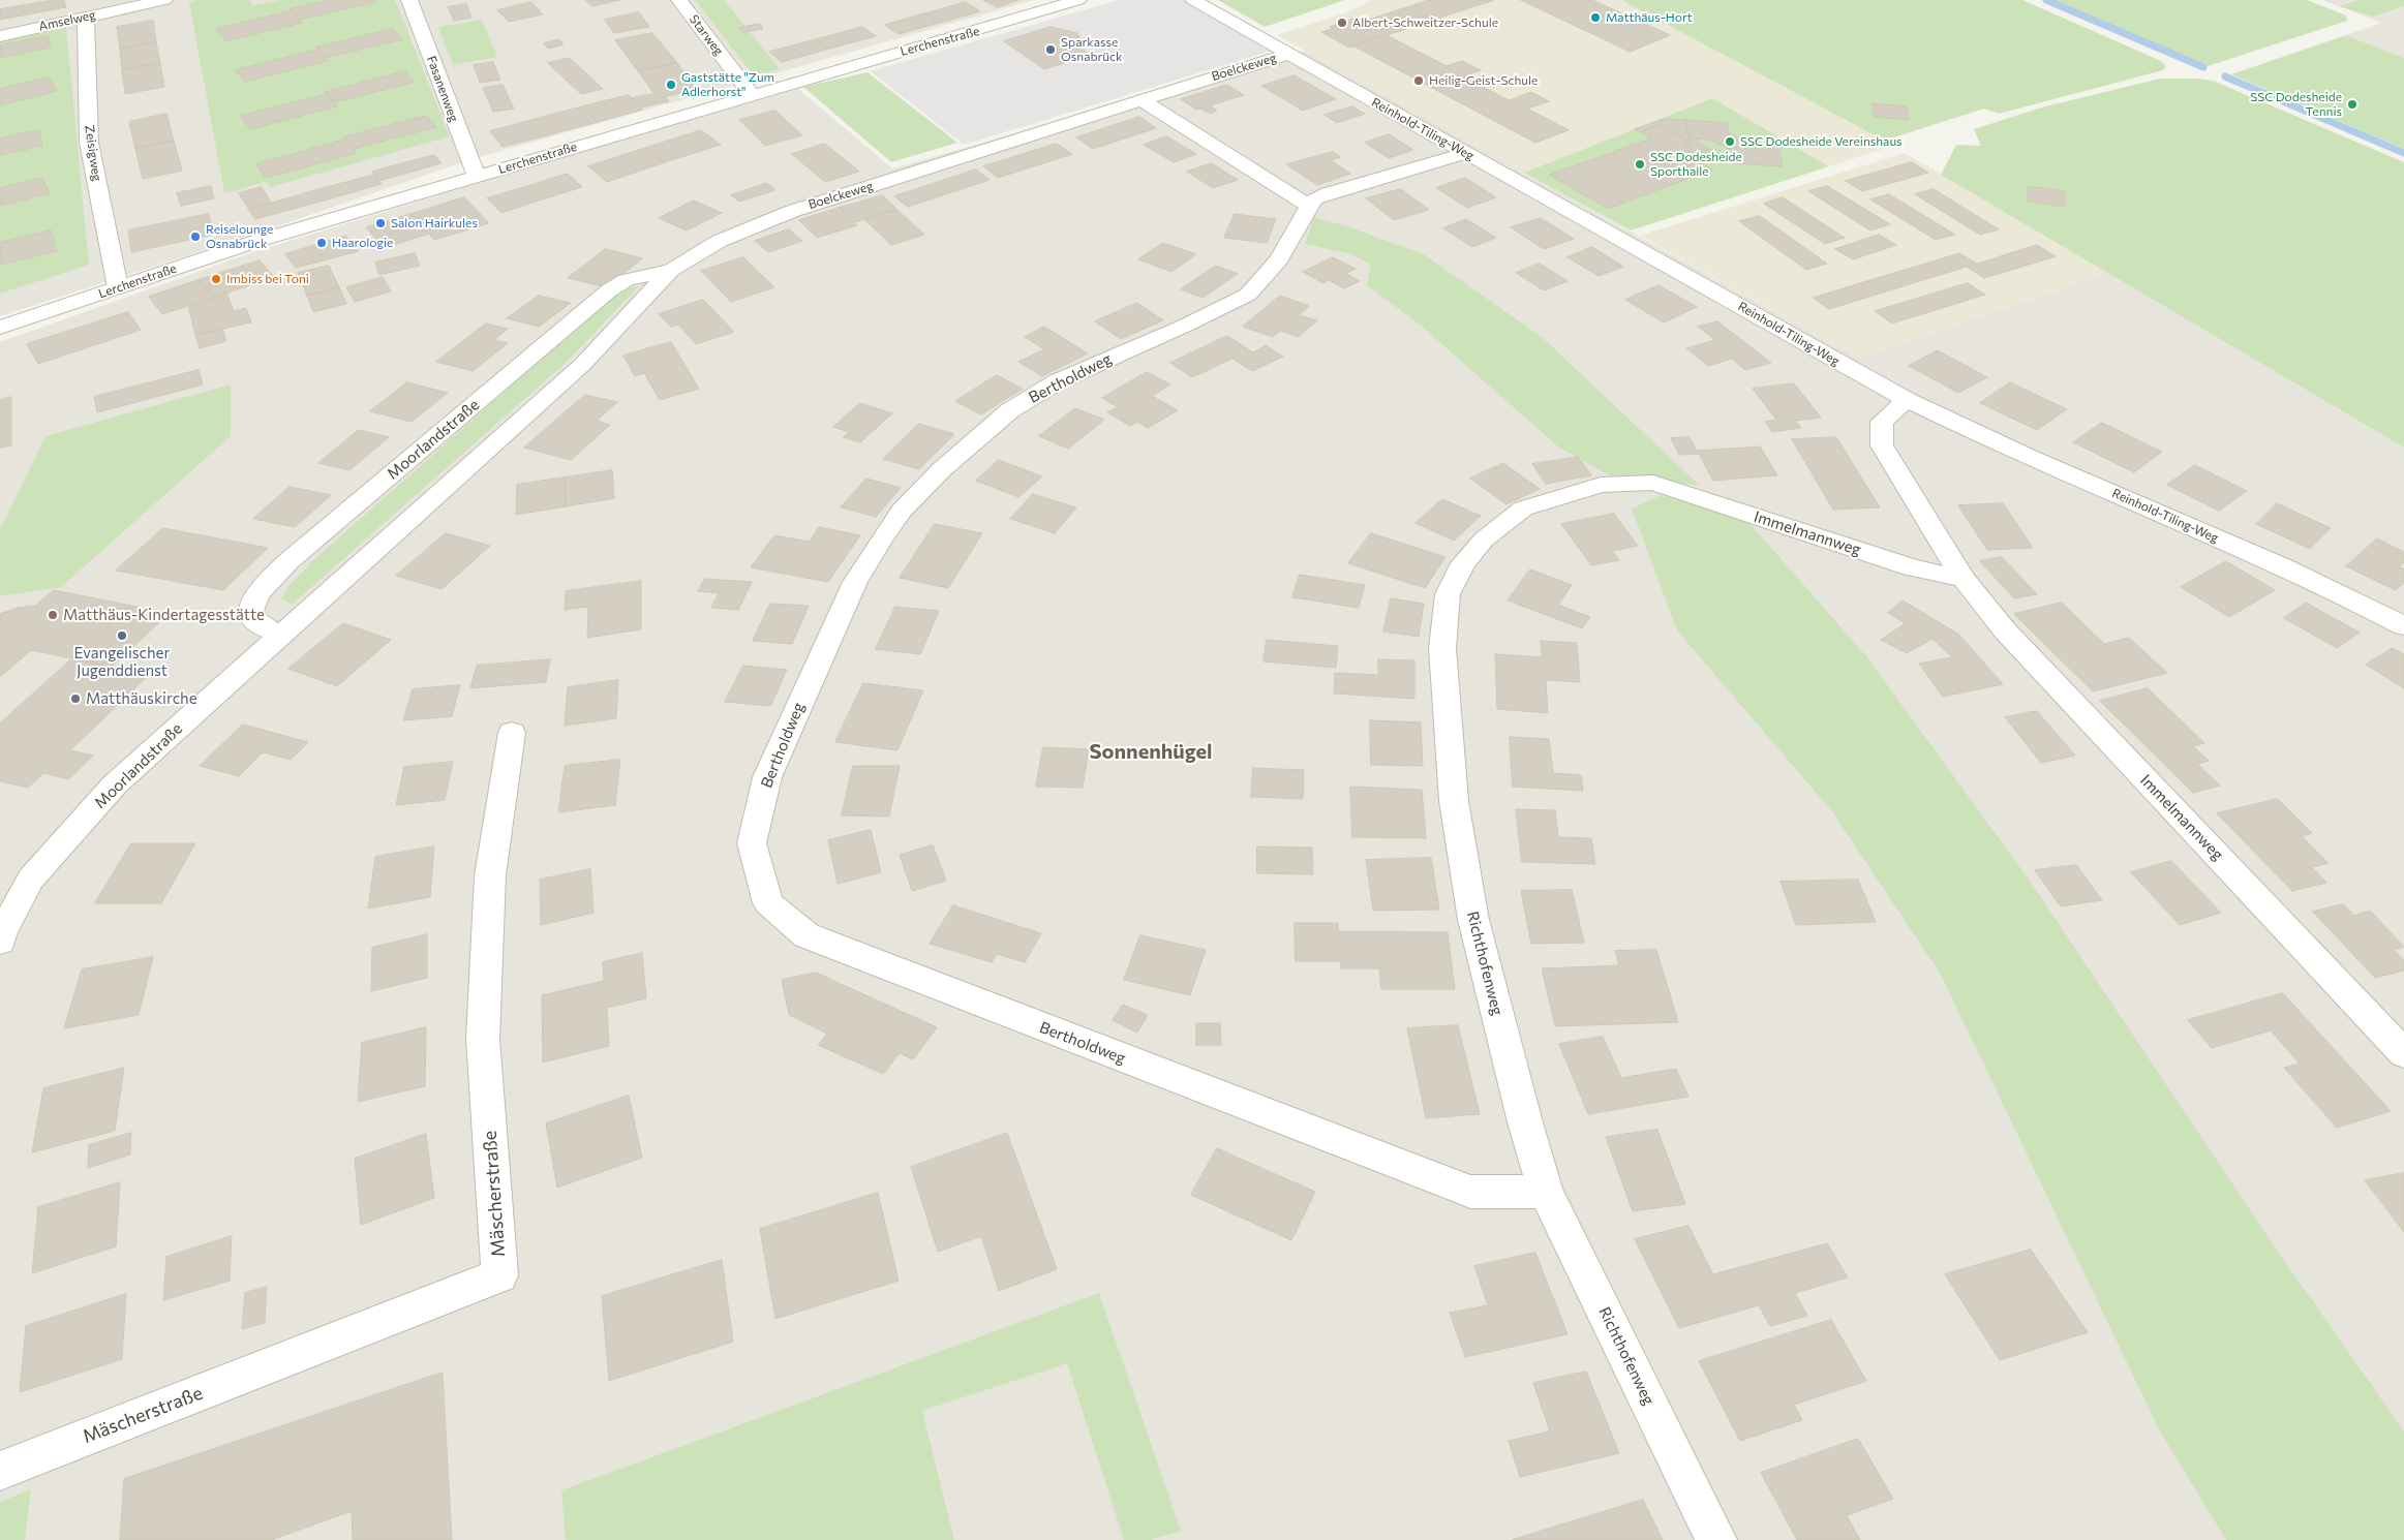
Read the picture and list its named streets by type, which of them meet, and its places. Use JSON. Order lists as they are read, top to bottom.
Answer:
{
  "streets": {
    "street": [
      "Amselweg",
      "Starweg",
      "Lerchenstraße",
      "Boelckeweg",
      "Fasanenweg",
      "Reinhold-Tiling-Weg",
      "Zeisigweg",
      "Bertholdweg",
      "Moorlandstraße",
      "Immelmannweg",
      "Richthofenweg",
      "Mäscherstraße"
    ]
  },
  "crossings": [
    ["Amselweg", "Zeisigweg"],
    ["Starweg", "Lerchenstraße"],
    ["Lerchenstraße", "Fasanenweg"],
    ["Lerchenstraße", "Zeisigweg"],
    ["Boelckeweg", "Reinhold-Tiling-Weg"],
    ["Boelckeweg", "Moorlandstraße"],
    ["Reinhold-Tiling-Weg", "Bertholdweg"],
    ["Reinhold-Tiling-Weg", "Immelmannweg"],
    ["Bertholdweg", "Richthofenweg"],
    ["Immelmannweg", "Richthofenweg"]
  ],
  "districts": ["Sonnenhügel"],
  "places": [
    "Matthäus-Hort",
    "Albert-Schweitzer-Schule",
    "Sparkasse Osnabrück",
    "Heilig-Geist-Schule",
    "Gaststätte \"Zum Adlerhorst\"",
    "SSC Dodesheide Tennis",
    "SSC Dodesheide Vereinshaus",
    "SSC Dodesheide Sporthalle",
    "Salon Hairkules",
    "Reiselounge Osnabrück",
    "Haarologie",
    "Imbiss bei Toni",
    "Matthäus-Kindertagesstätte",
    "Evangelischer Jugenddienst",
    "Matthäuskirche"
  ]
}
